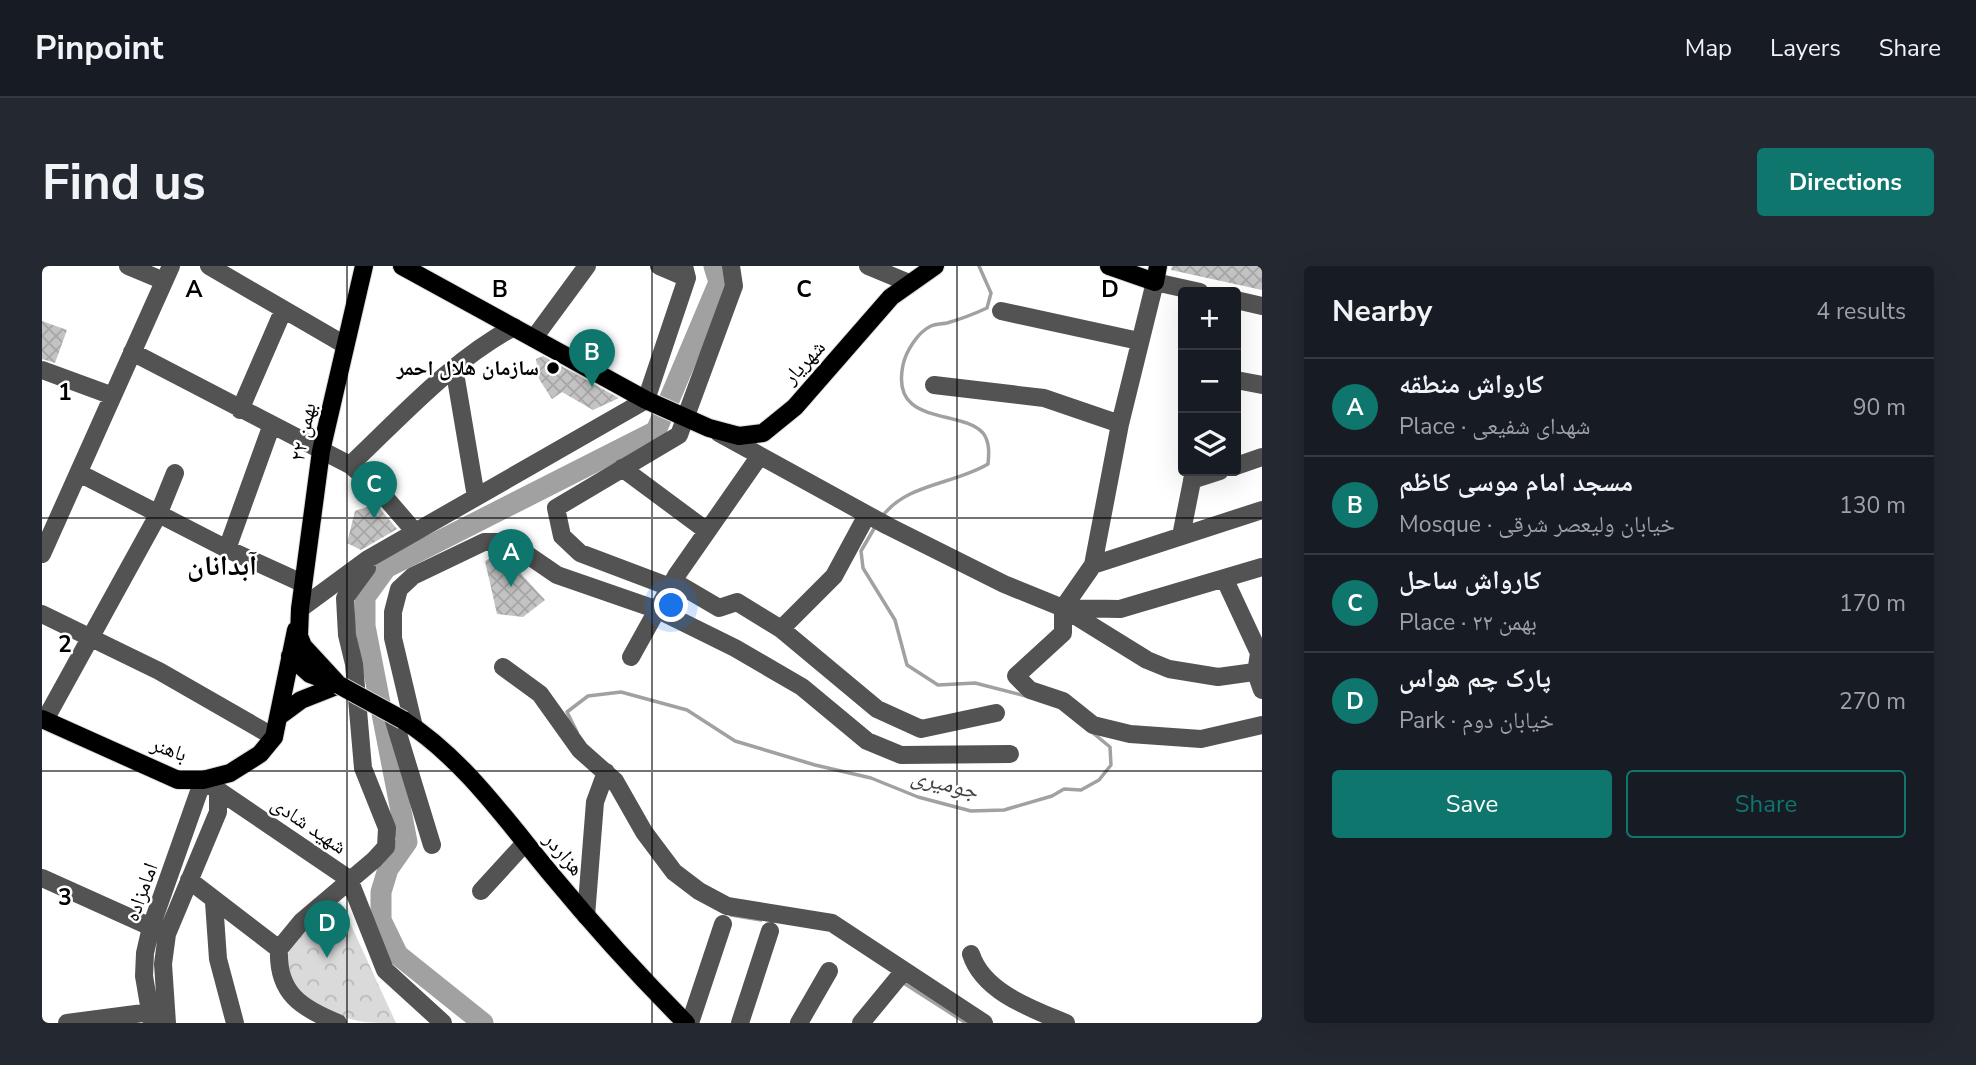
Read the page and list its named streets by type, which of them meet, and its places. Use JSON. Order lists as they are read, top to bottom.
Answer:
{
  "streets": {
    "main road": [
      "شهریار",
      "۲۲ بهمن",
      "باهنر",
      "هزاردر"
    ],
    "street": ["شهید شادی", "امامزاده"]
  },
  "crossings": [
    ["باهنر", "شهید شادی"],
    ["باهنر", "امامزاده"],
    ["شهید شادی", "امامزاده"]
  ],
  "districts": ["آبدانان"],
  "water": ["جومیری"],
  "places": ["سازمان هلال احمر"],
  "page": {
    "header": "Pinpoint",
    "nav": ["Map", "Layers", "Share"],
    "buttons": [
      "Directions",
      ["Save", "Share"]
    ],
    "title": "Find us",
    "heading": ["Nearby", "4 results"],
    "map_buttons": ["+", "−"],
    "pins": [
      "B",
      "C",
      "A",
      "D"
    ],
    "list": [
      {
        "mark": "A",
        "name": "کارواش منطقه",
        "note": "Place · شهدای شفیعی",
        "value": "90 m"
      },
      {
        "mark": "B",
        "name": "مسجد امام موسی کاظم",
        "note": "Mosque · خیابان ولیعصر شرقی",
        "value": "130 m"
      },
      {
        "mark": "C",
        "name": "کارواش ساحل",
        "note": "Place · ۲۲ بهمن",
        "value": "170 m"
      },
      {
        "mark": "D",
        "name": "پارک چم هواس",
        "note": "Park · خیابان دوم",
        "value": "270 m"
      }
    ]
  },
  "grid": {
    "columns": [
      "A",
      "B",
      "C",
      "D"
    ],
    "rows": ["1", "2", "3"]
  }
}
